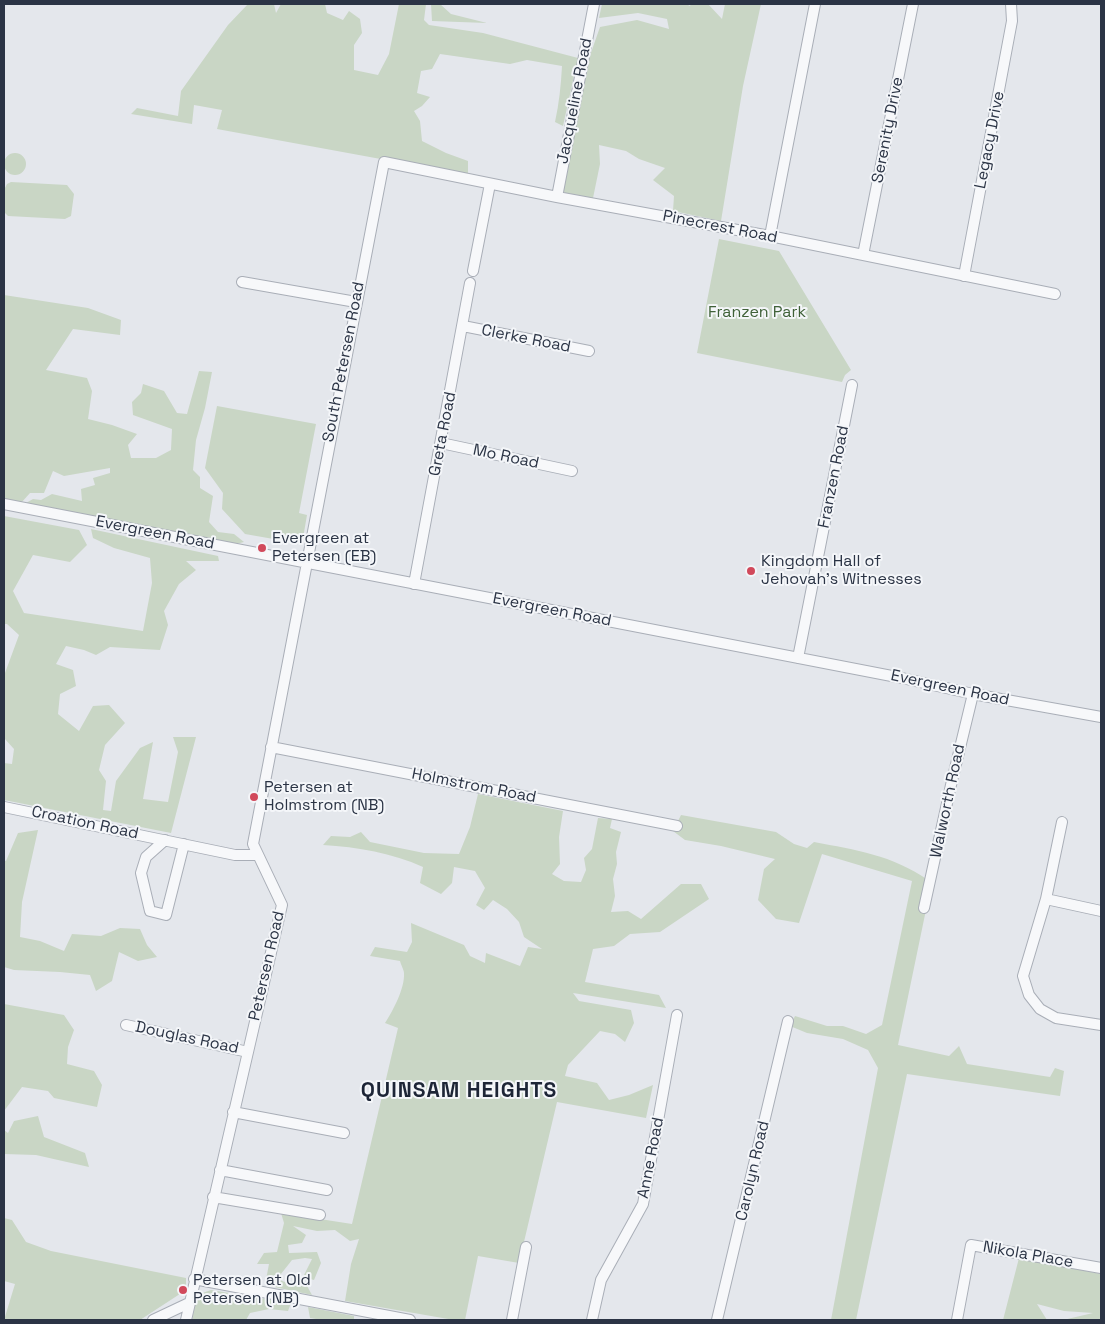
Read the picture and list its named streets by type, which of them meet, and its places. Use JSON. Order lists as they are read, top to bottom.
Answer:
{
  "streets": {
    "street": [
      "Jacqueline Road",
      "Serenity Drive",
      "Legacy Drive",
      "Pinecrest Road",
      "Clerke Road",
      "South Petersen Road",
      "Greta Road",
      "Mo Road",
      "Franzen Road",
      "Evergreen Road",
      "Holmstrom Road",
      "Walworth Road",
      "Croation Road",
      "Petersen Road",
      "Douglas Road",
      "Anne Road",
      "Carolyn Road",
      "Nikola Place"
    ]
  },
  "crossings": [
    ["Jacqueline Road", "Pinecrest Road"],
    ["Serenity Drive", "Pinecrest Road"],
    ["Legacy Drive", "Pinecrest Road"],
    ["Pinecrest Road", "South Petersen Road"],
    ["Clerke Road", "Greta Road"],
    ["South Petersen Road", "Evergreen Road"],
    ["South Petersen Road", "Petersen Road"],
    ["Greta Road", "Mo Road"],
    ["Greta Road", "Evergreen Road"],
    ["Franzen Road", "Evergreen Road"],
    ["Evergreen Road", "Walworth Road"],
    ["Evergreen Road", "Petersen Road"],
    ["Holmstrom Road", "Petersen Road"],
    ["Croation Road", "Petersen Road"],
    ["Petersen Road", "Douglas Road"]
  ],
  "districts": ["QUINSAM HEIGHTS"],
  "parks": ["Franzen Park"],
  "places": [
    "Evergreen at Petersen (EB)",
    "Kingdom Hall of Jehovah's Witnesses",
    "Petersen at Holmstrom (NB)",
    "Petersen at Old Petersen (NB)"
  ]
}
